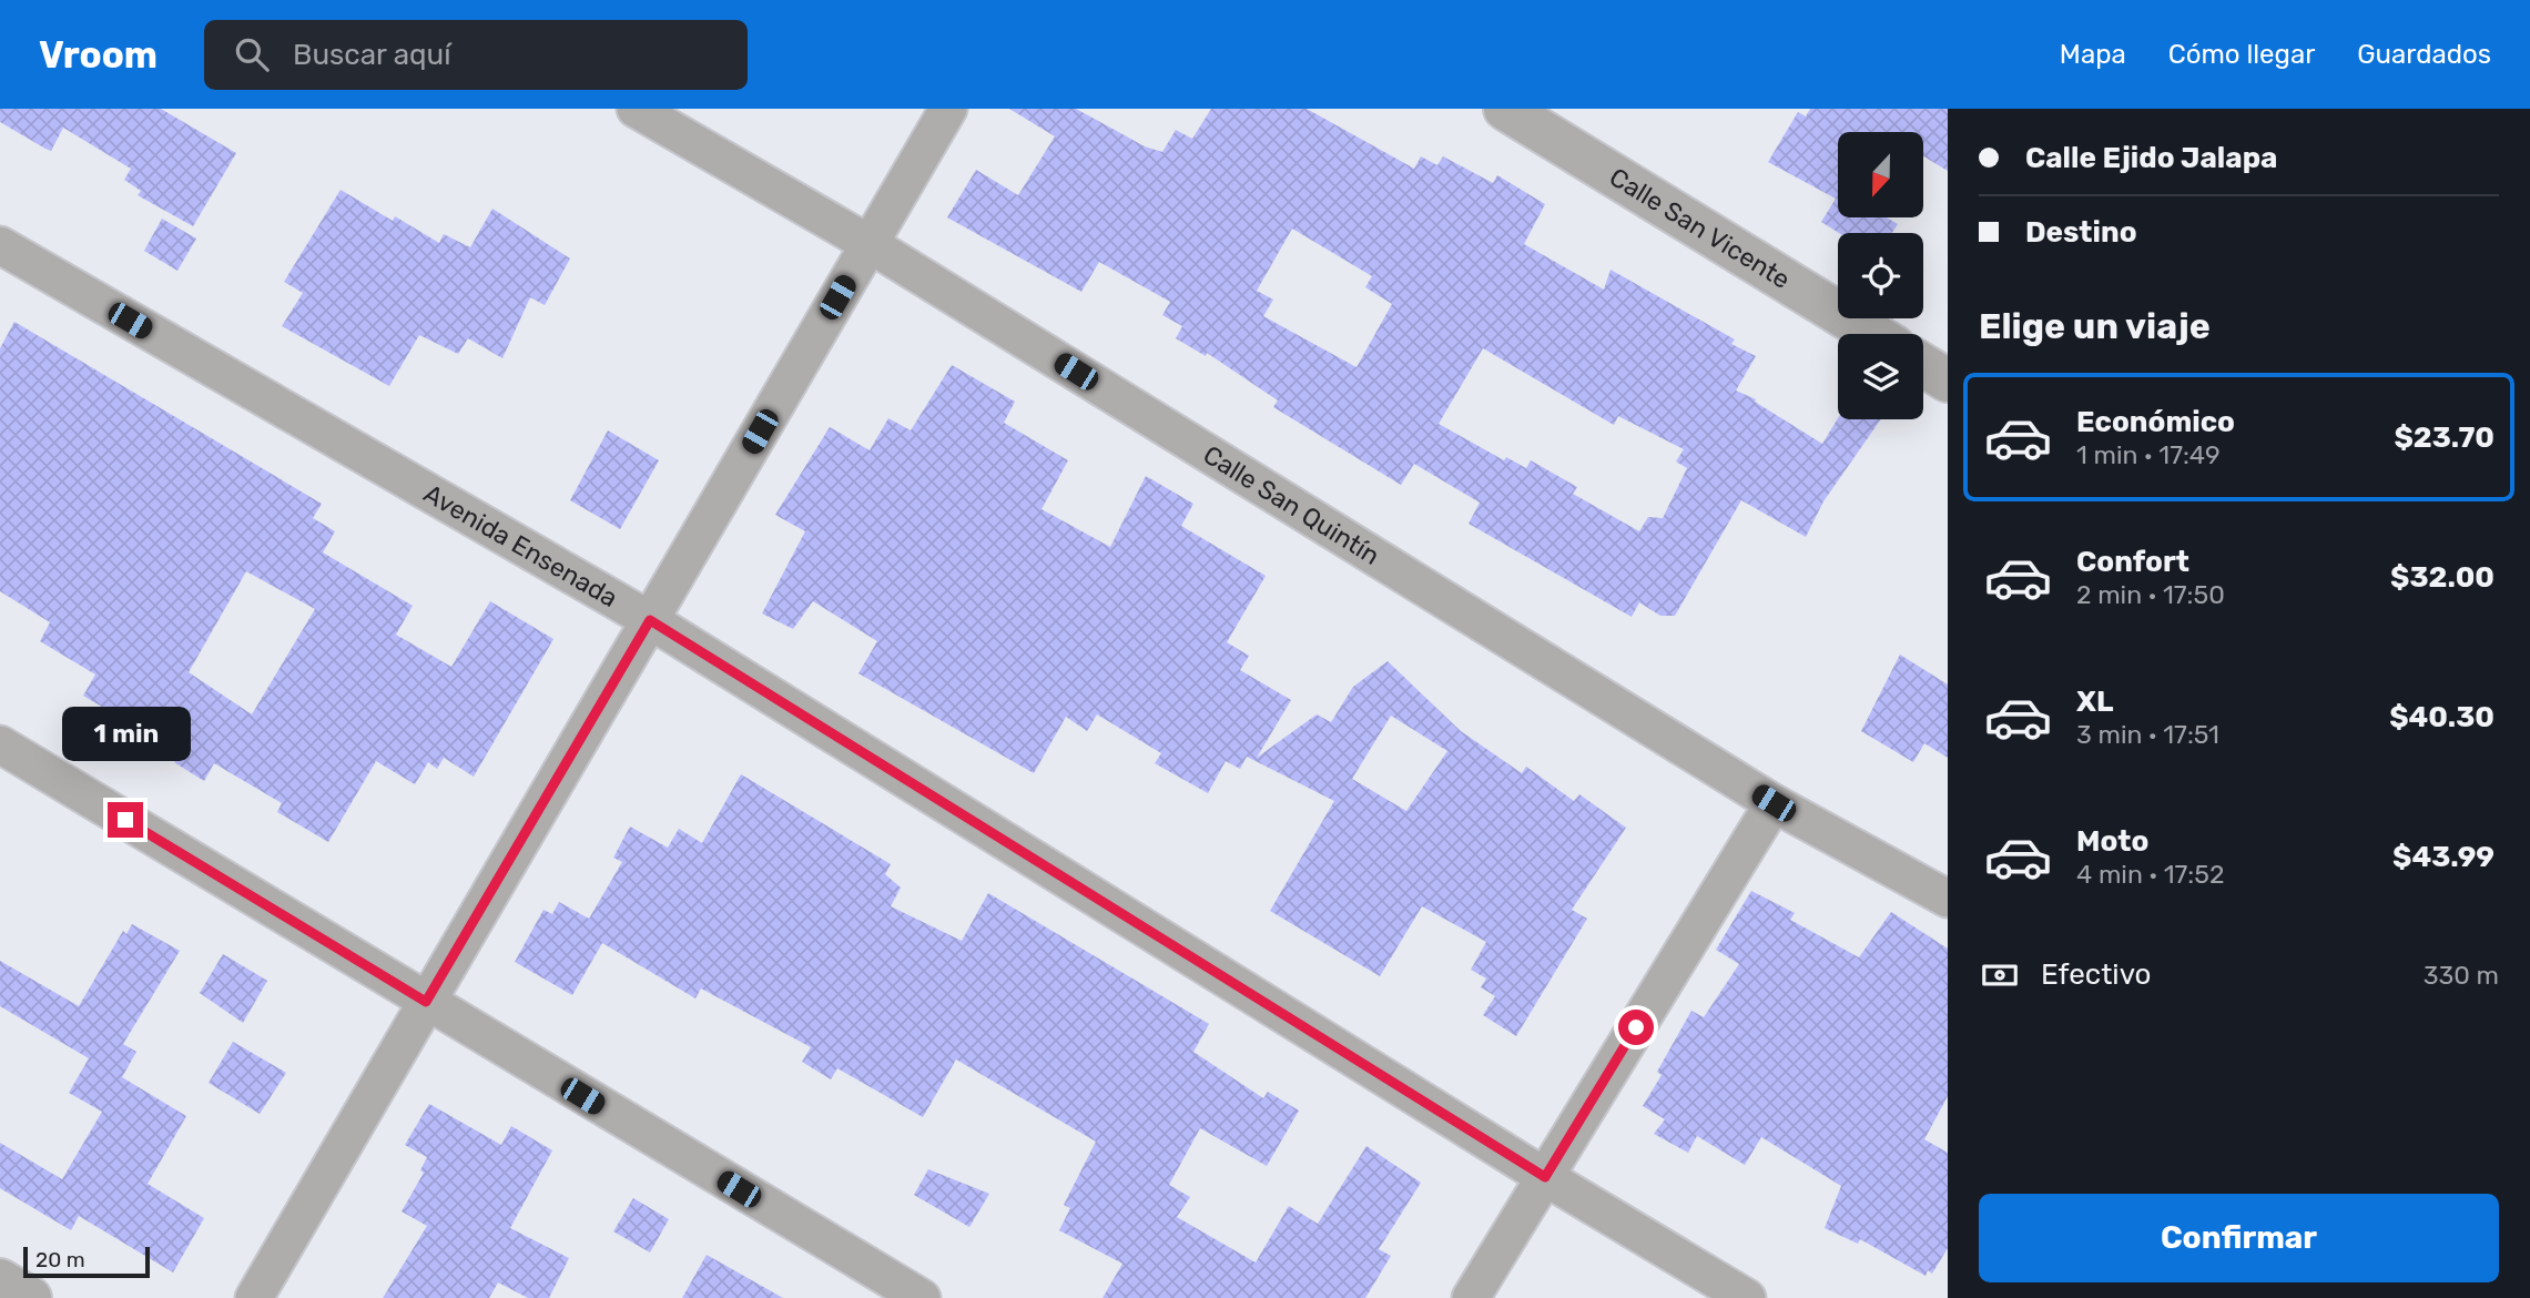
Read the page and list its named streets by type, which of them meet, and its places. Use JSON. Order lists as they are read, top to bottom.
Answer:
{
  "streets": {
    "street": ["Calle San Vicente", "Calle San Quintín", "Avenida Ensenada"]
  },
  "scale_bar": "20 m",
  "north": "bottom",
  "page": {
    "header": "Vroom",
    "search": "Buscar aquí",
    "nav": ["Mapa", "Cómo llegar", "Guardados"],
    "banner": ["Calle Ejido Jalapa", "Destino"],
    "heading": "Elige un viaje",
    "list": [
      {
        "name": "Económico",
        "note": "1 min · 17:49",
        "value": "$23.70"
      },
      {
        "name": "Confort",
        "note": "2 min · 17:50",
        "value": "$32.00"
      },
      {
        "name": "XL",
        "note": "3 min · 17:51",
        "value": "$40.30"
      },
      {
        "name": "Moto",
        "note": "4 min · 17:52",
        "value": "$43.99"
      }
    ],
    "bubble": "1 min",
    "pay": ["Efectivo", "330 m"],
    "buttons": "Confirmar",
    "scale": "20 m"
  }
}
